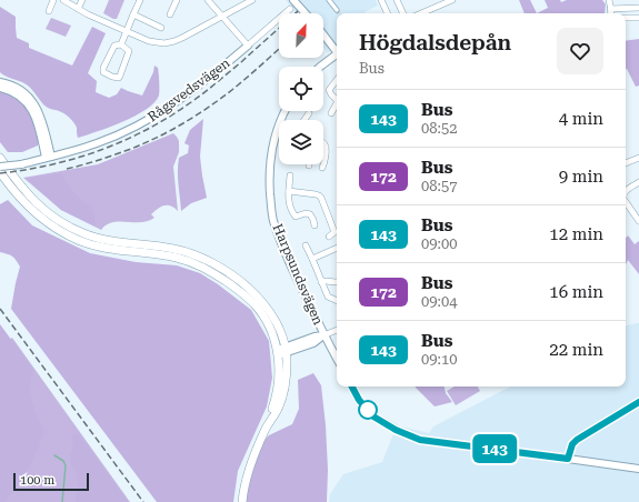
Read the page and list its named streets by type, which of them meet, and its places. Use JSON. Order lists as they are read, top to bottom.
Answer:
{
  "streets": {
    "street": ["Rågsvedsvägen", "Harpsundsvägen"]
  },
  "lines": ["bus line 143"],
  "scale_bar": "100 m",
  "north": "top right",
  "page": {
    "on_map": "143",
    "heading": ["Högdalsdepån", "Bus"],
    "list": [
      {
        "mark": "143",
        "name": "Bus",
        "note": "08:52",
        "value": "4 min"
      },
      {
        "mark": "172",
        "name": "Bus",
        "note": "08:57",
        "value": "9 min"
      },
      {
        "mark": "143",
        "name": "Bus",
        "note": "09:00",
        "value": "12 min"
      },
      {
        "mark": "172",
        "name": "Bus",
        "note": "09:04",
        "value": "16 min"
      },
      {
        "mark": "143",
        "name": "Bus",
        "note": "09:10",
        "value": "22 min"
      }
    ],
    "scale": "100 m"
  }
}
